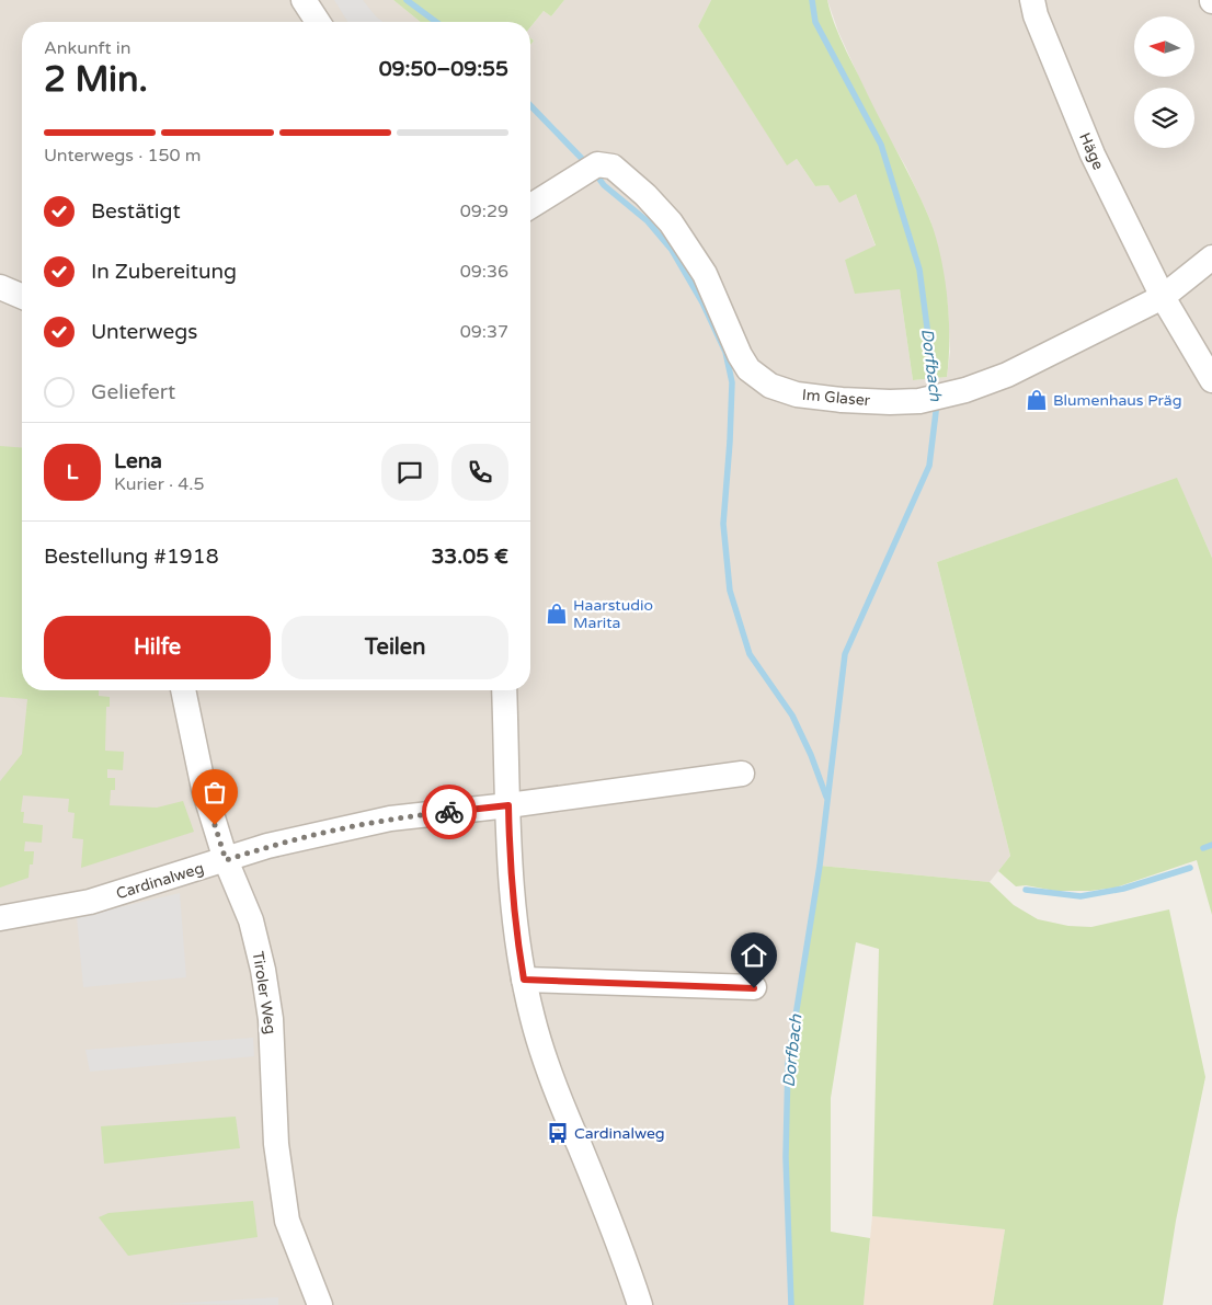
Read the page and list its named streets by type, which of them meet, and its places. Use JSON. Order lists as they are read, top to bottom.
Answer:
{
  "streets": {
    "street": [
      "Häge",
      "Im Glaser",
      "Cardinalweg",
      "Tiroler Weg"
    ]
  },
  "crossings": [
    ["Häge", "Im Glaser"],
    ["Cardinalweg", "Tiroler Weg"]
  ],
  "water": ["Dorfbach"],
  "places": {
    "shop": ["Blumenhaus Präg", "Haarstudio Marita"],
    "bus stop": ["Cardinalweg"]
  },
  "north": "left",
  "page": {
    "heading": ["2 Min.", "Ankunft in", "09:50–09:55"],
    "panel": [
      "Lena",
      "Kurier · 4.5",
      "Bestellung #1918",
      "33.05 €"
    ],
    "bar": "Unterwegs · 150 m",
    "list": [
      ["Bestätigt", "09:29"],
      ["In Zubereitung", "09:36"],
      ["Unterwegs", "09:37"],
      "Geliefert"
    ],
    "round": "L",
    "buttons": ["Hilfe", "Teilen"]
  }
}
